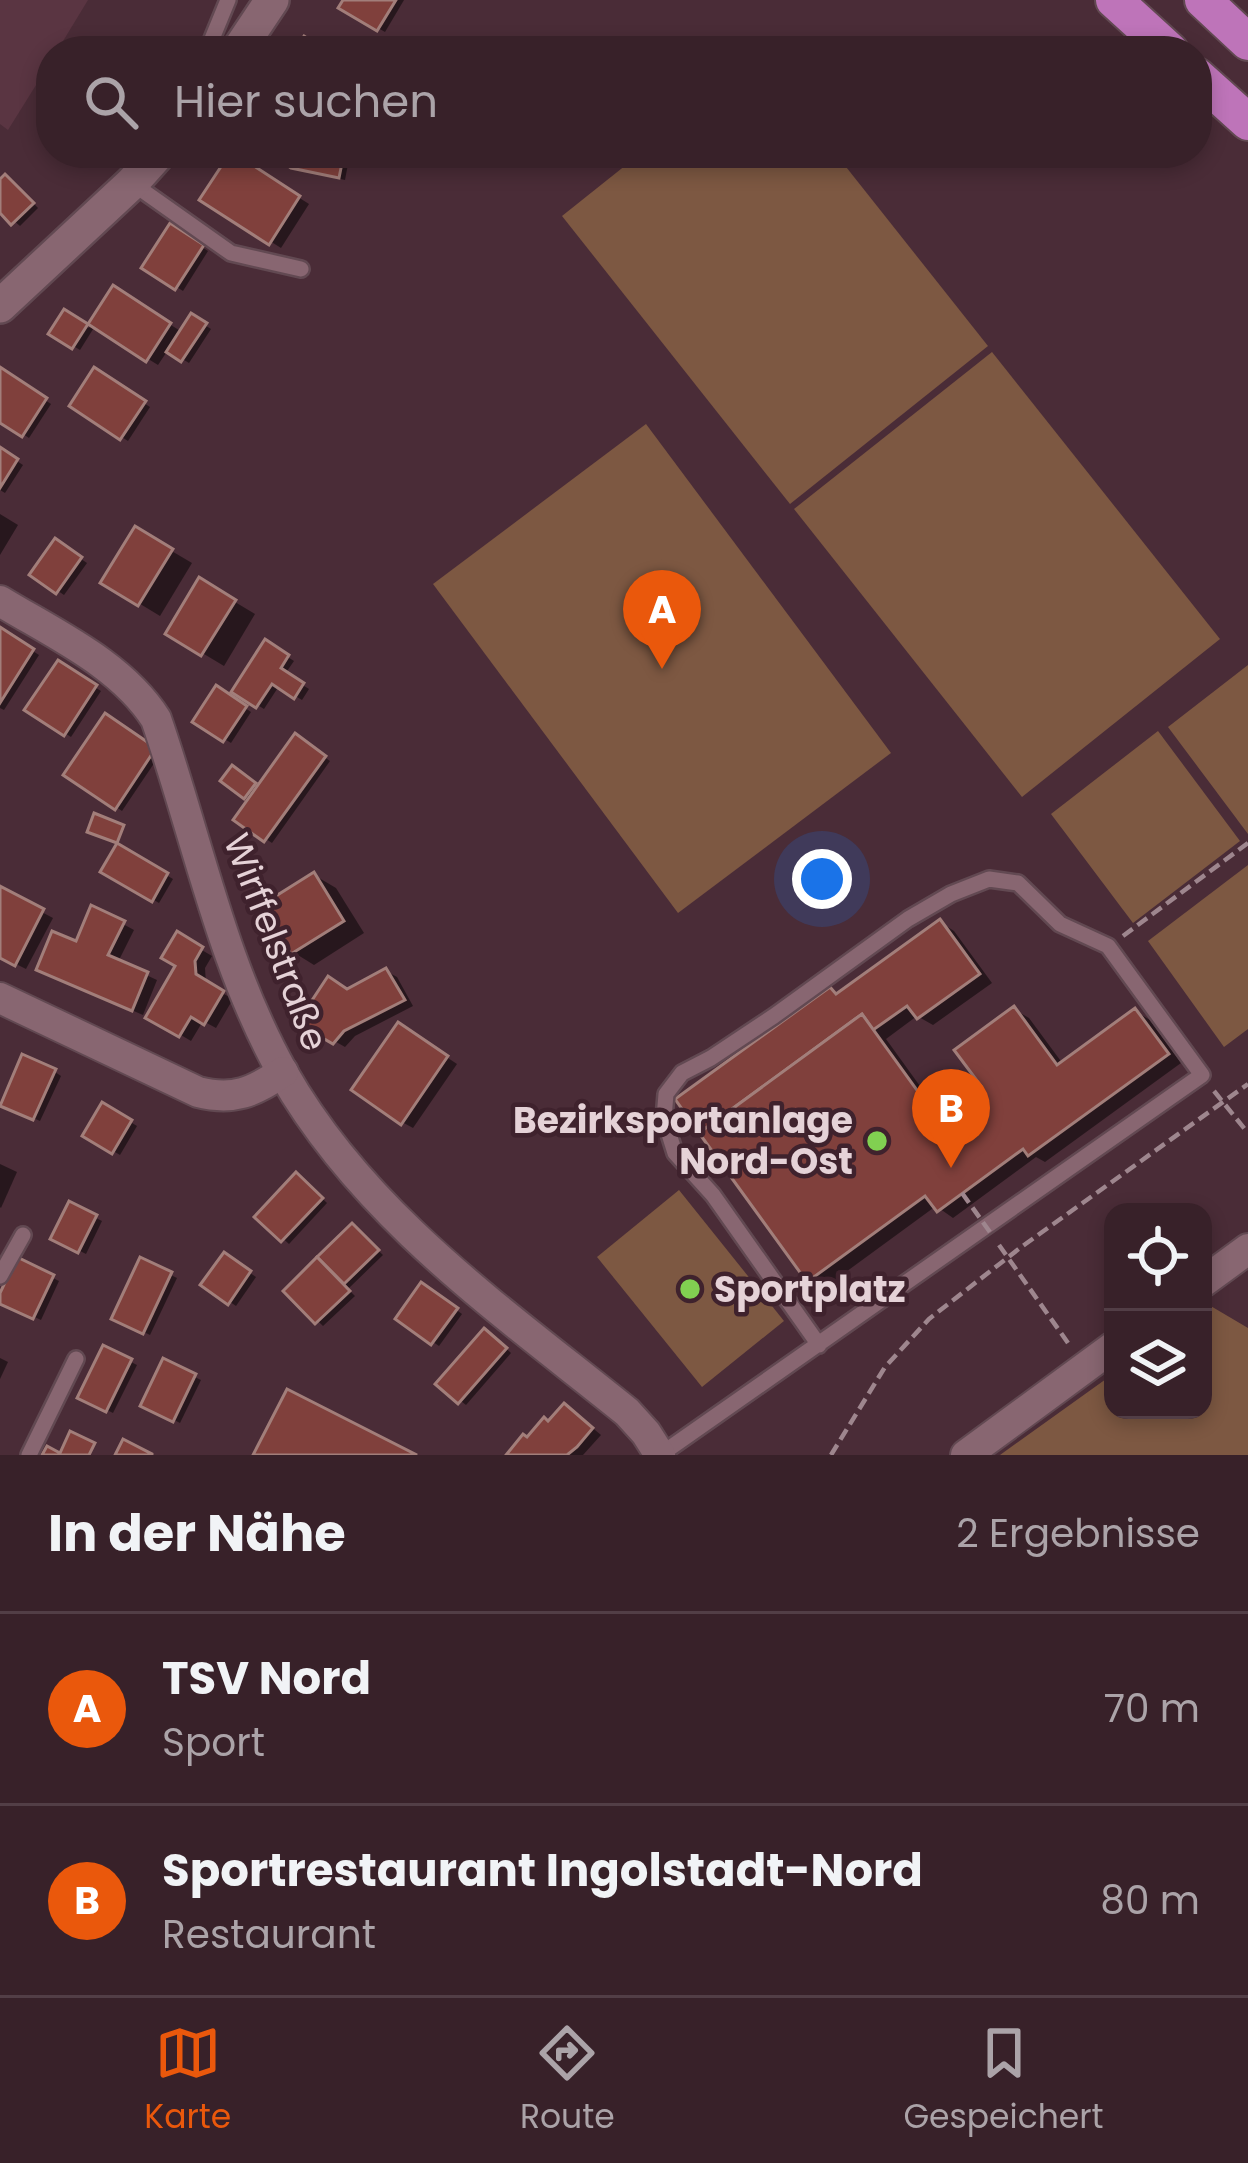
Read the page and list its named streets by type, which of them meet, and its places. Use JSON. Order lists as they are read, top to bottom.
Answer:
{
  "streets": {
    "street": ["Wirffelstraße"]
  },
  "places": ["Bezirksportanlage Nord-Ost", "Sportplatz"],
  "page": {
    "search": "Hier suchen",
    "pins": ["A", "B"],
    "heading": ["In der Nähe", "2 Ergebnisse"],
    "list": [
      {
        "mark": "A",
        "name": "TSV Nord",
        "note": "Sport",
        "value": "70 m"
      },
      {
        "mark": "B",
        "name": "Sportrestaurant Ingolstadt-Nord",
        "note": "Restaurant",
        "value": "80 m"
      }
    ],
    "nav": ["Karte", "Route", "Gespeichert"]
  }
}
